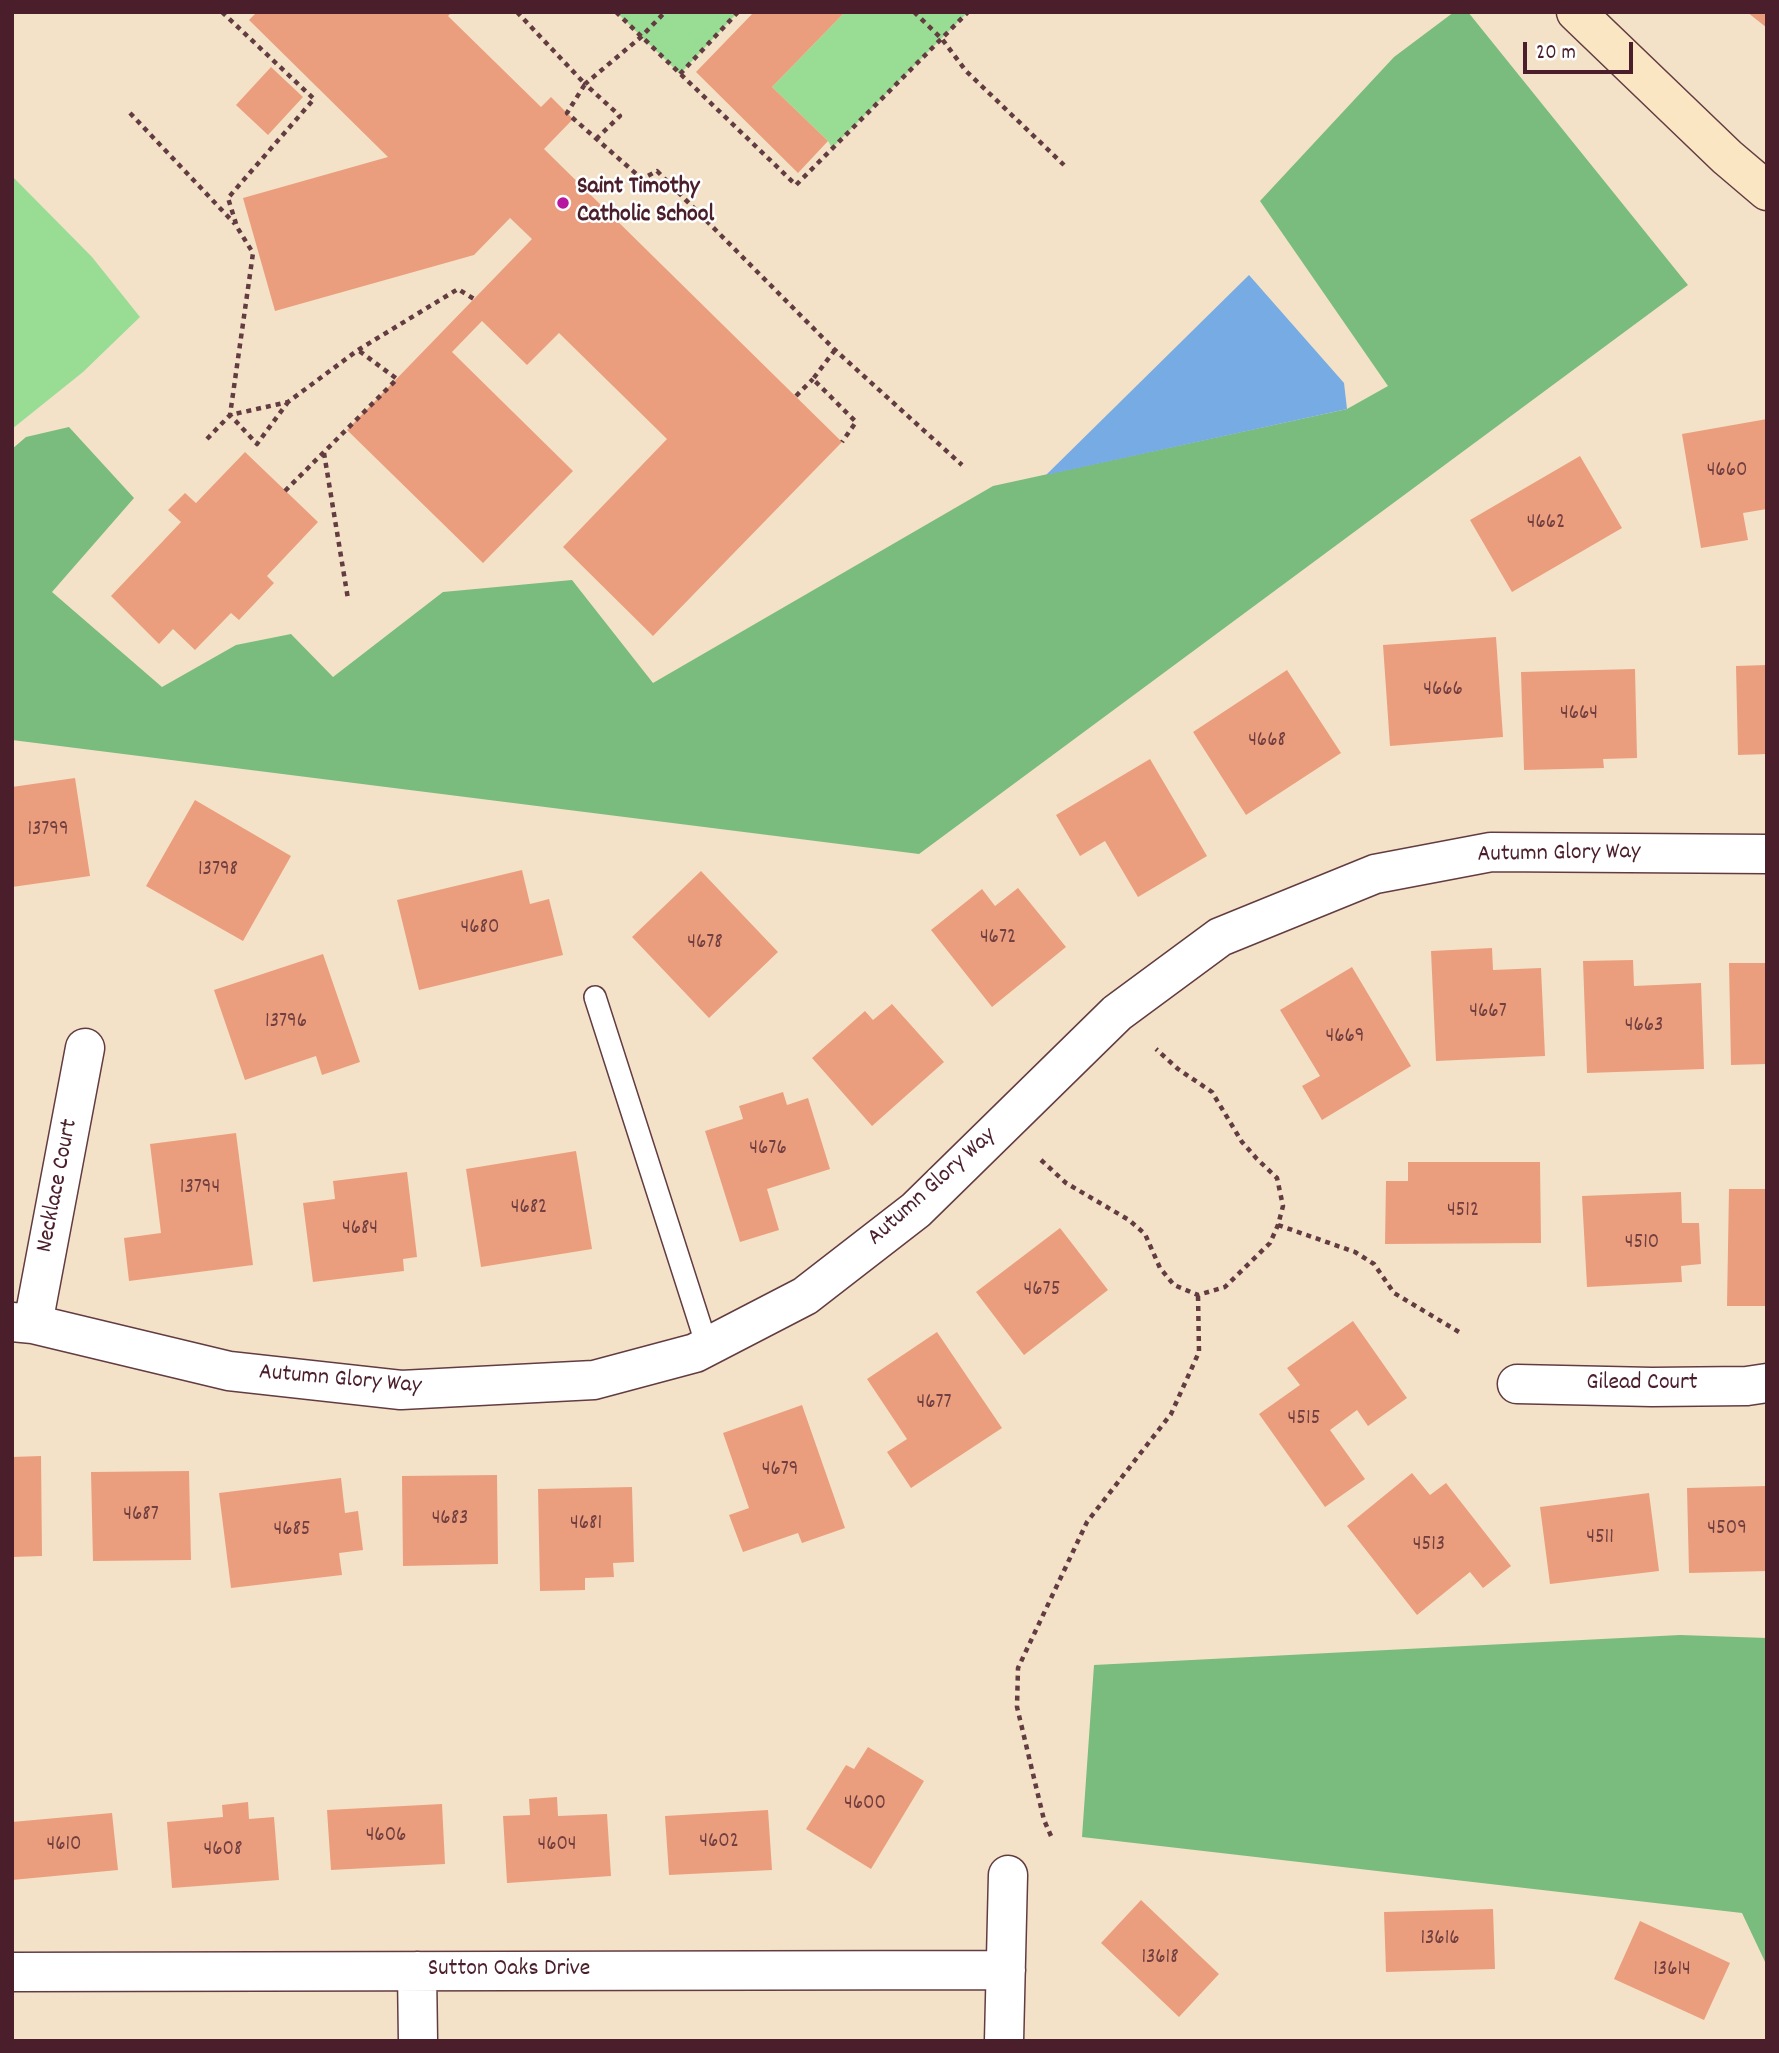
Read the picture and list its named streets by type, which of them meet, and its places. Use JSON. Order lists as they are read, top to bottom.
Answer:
{
  "streets": {
    "street": [
      "Autumn Glory Way",
      "Necklace Court",
      "Gilead Court",
      "Sutton Oaks Drive"
    ]
  },
  "crossings": [
    ["Autumn Glory Way", "Necklace Court"]
  ],
  "places": ["Saint Timothy Catholic School"],
  "house_numbers": [
    "4660",
    "4662",
    "4666",
    "4664",
    "4668",
    "13799",
    "13798",
    "4680",
    "4672",
    "4678",
    "4667",
    "13796",
    "4663",
    "4669",
    "4676",
    "13794",
    "4682",
    "4512",
    "4684",
    "4510",
    "4675",
    "4677",
    "4515",
    "4679",
    "4687",
    "4683",
    "4681",
    "4509",
    "4685",
    "4511",
    "4513",
    "4600",
    "4606",
    "4602",
    "4610",
    "4604",
    "4608",
    "13616",
    "13618",
    "13614"
  ],
  "scale_bar": "20 m"
}
